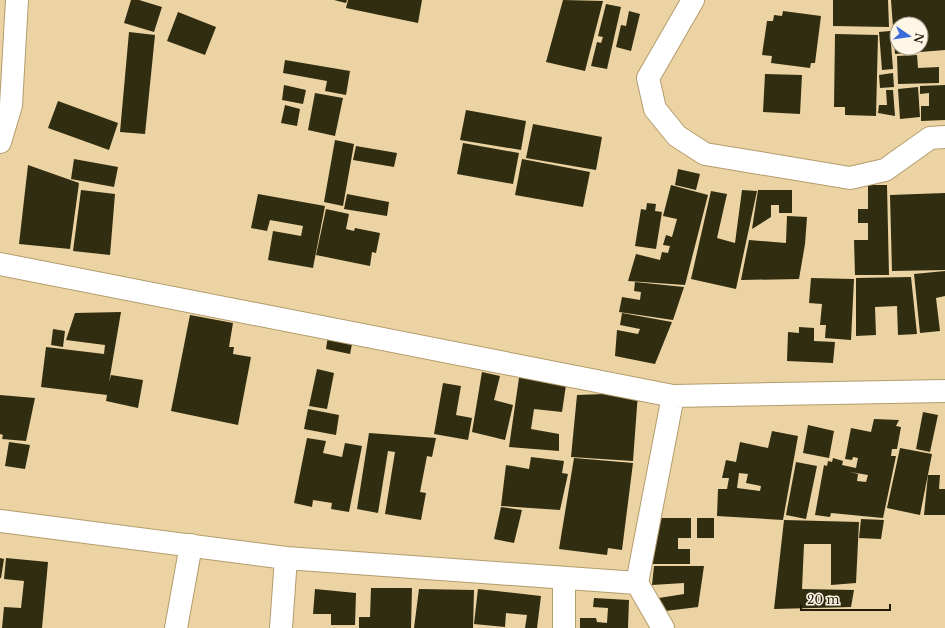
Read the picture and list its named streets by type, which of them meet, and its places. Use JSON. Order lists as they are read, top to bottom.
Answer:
{
  "scale_bar": "20 m",
  "north": "right"
}
